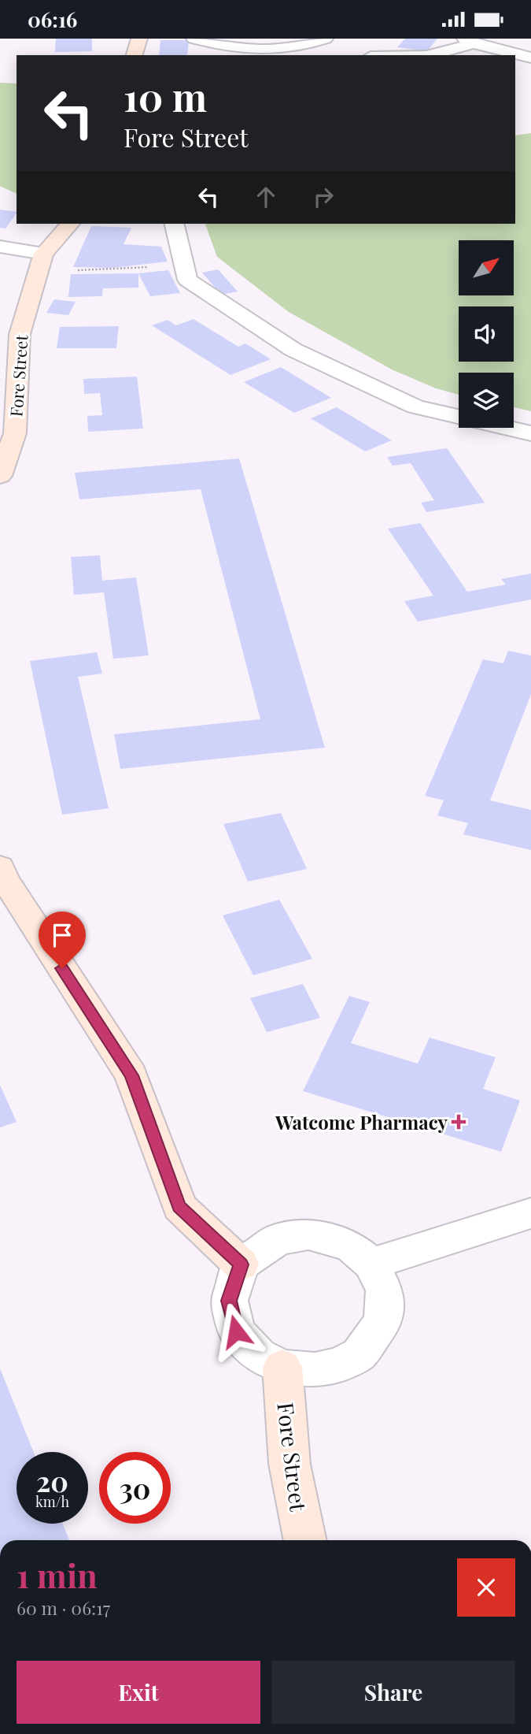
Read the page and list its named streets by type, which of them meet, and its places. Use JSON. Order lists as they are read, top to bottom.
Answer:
{
  "streets": {
    "street": ["Fore Street"]
  },
  "places": {
    "health": ["Watcome Pharmacy"]
  },
  "north": "top right",
  "page": {
    "status": "06:16",
    "turn": ["10 m", "Fore Street"],
    "speed": "20 km/h",
    "limit": "30",
    "heading": ["1 min", "60 m · 06:17"],
    "buttons": ["Exit", "Share"]
  }
}
